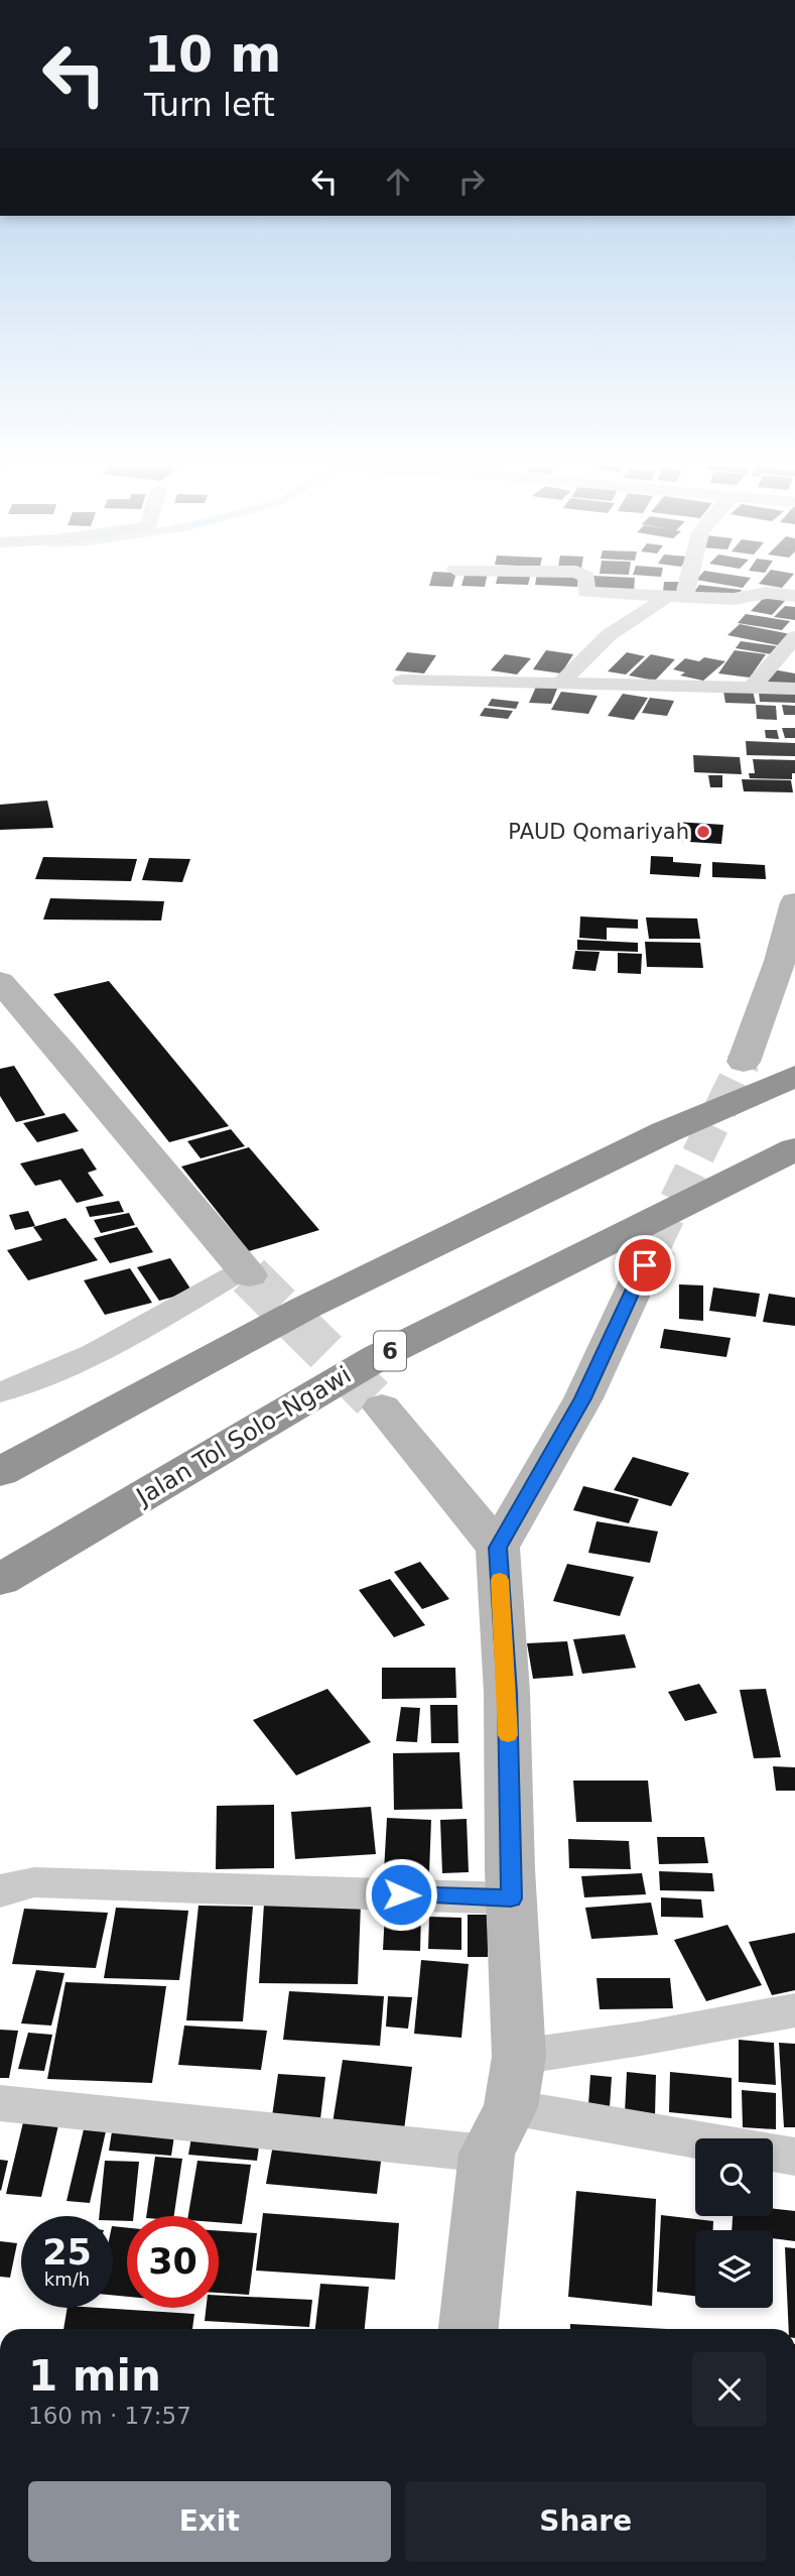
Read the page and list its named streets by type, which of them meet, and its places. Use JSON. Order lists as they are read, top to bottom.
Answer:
{
  "streets": {
    "highway": ["6", "Jalan Tol Solo–Ngawi"]
  },
  "places": ["PAUD Qomariyah"],
  "page": {
    "turn": ["10 m", "Turn left"],
    "speed": "25 km/h",
    "limit": "30",
    "heading": ["1 min", "160 m · 17:57"],
    "buttons": ["Exit", "Share"]
  }
}
